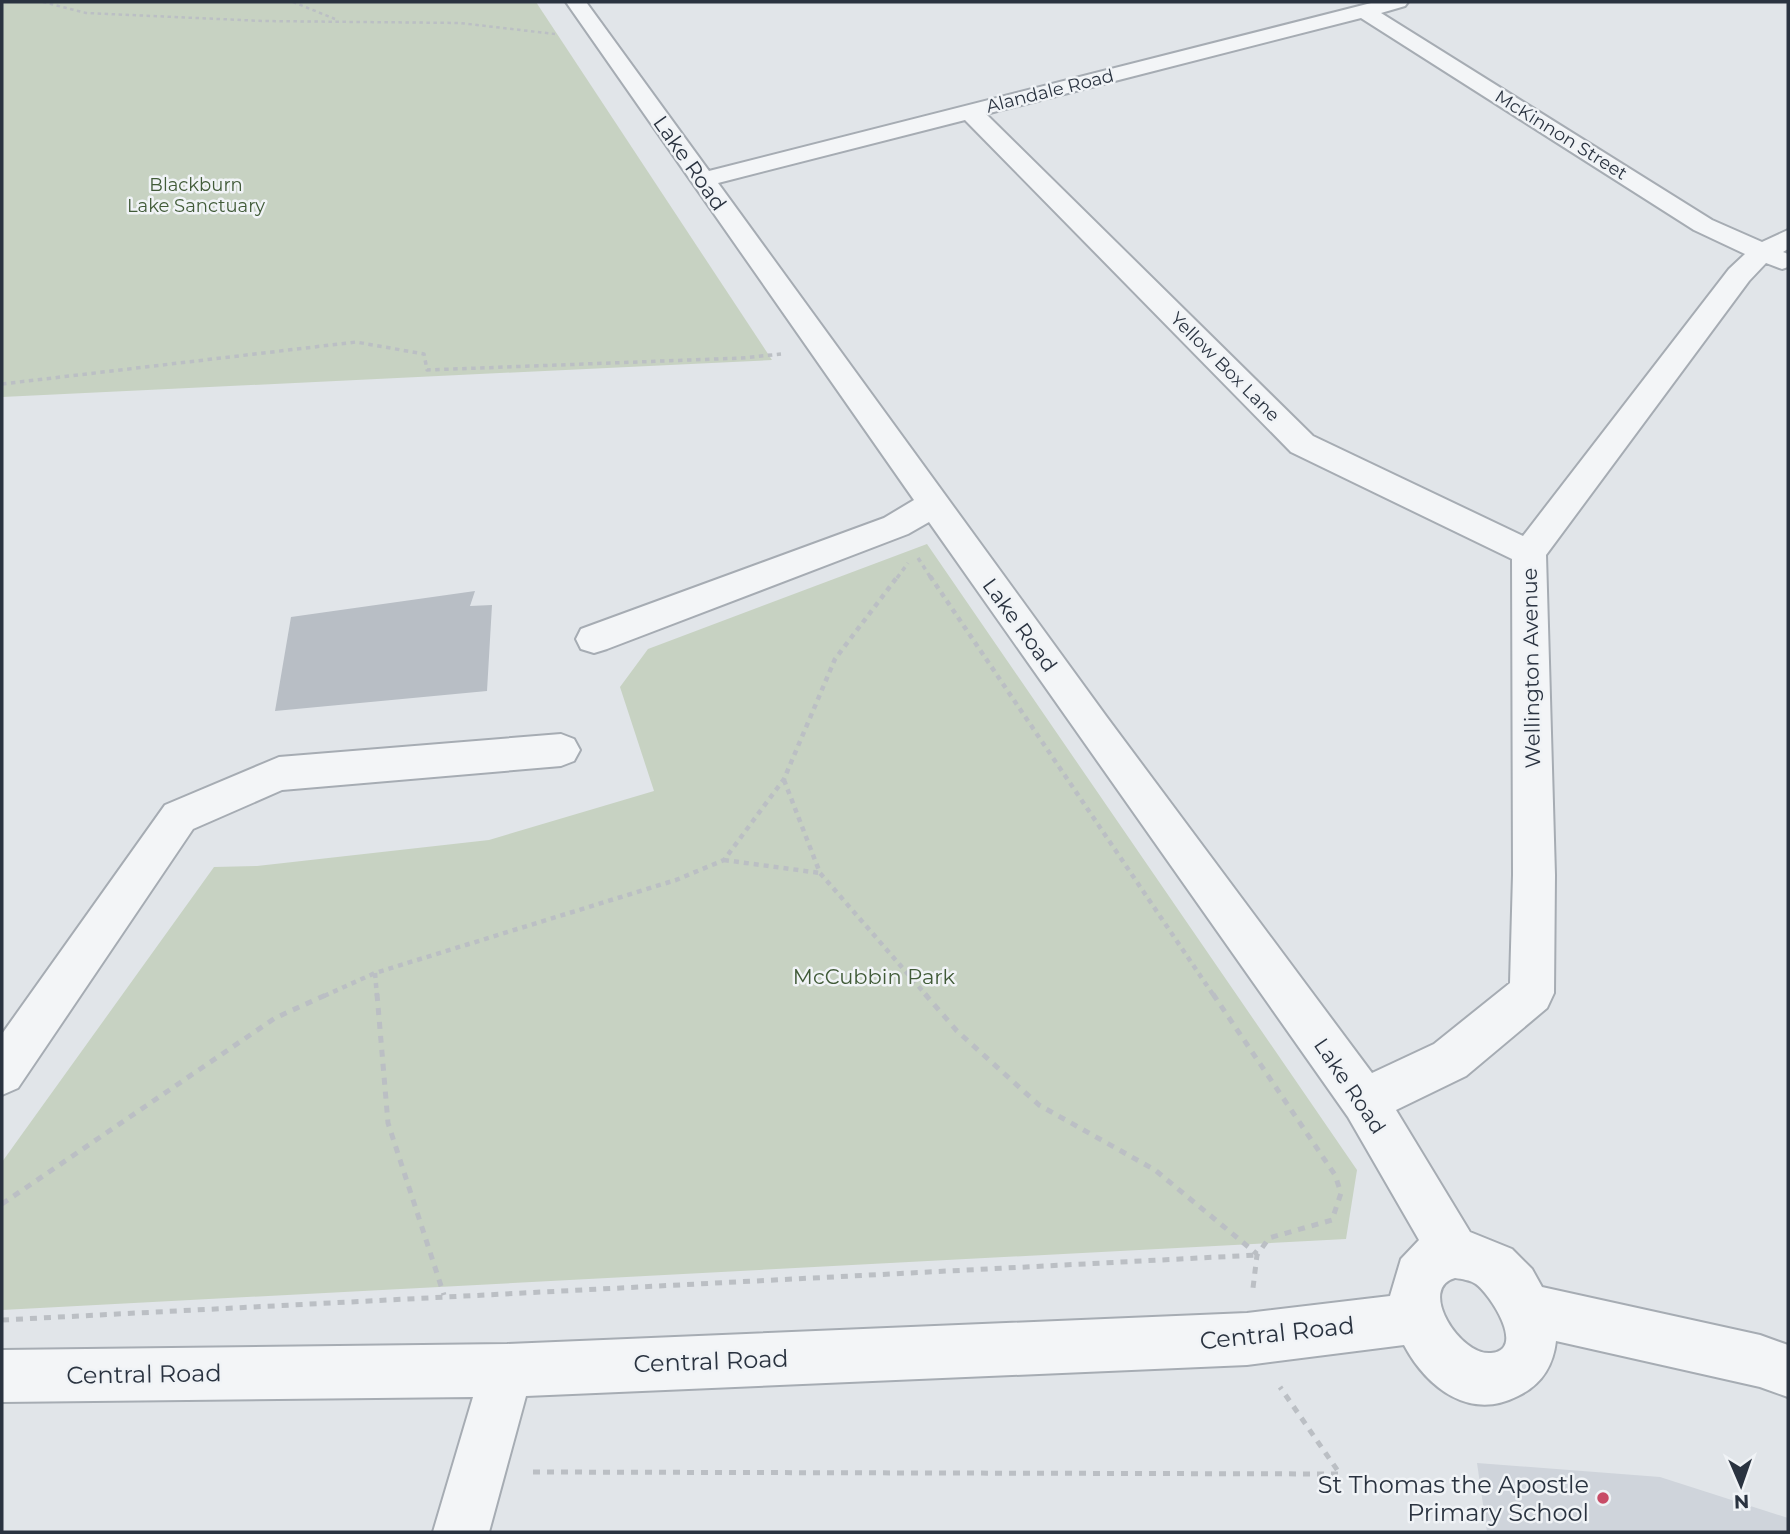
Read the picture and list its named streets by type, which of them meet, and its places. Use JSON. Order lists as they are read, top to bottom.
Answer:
{
  "streets": {
    "street": [
      "Alandale Road",
      "McKinnon Street",
      "Lake Road",
      "Yellow Box Lane",
      "Wellington Avenue",
      "Central Road"
    ]
  },
  "crossings": [
    ["Alandale Road", "McKinnon Street"],
    ["Alandale Road", "Lake Road"],
    ["Alandale Road", "Yellow Box Lane"],
    ["McKinnon Street", "Wellington Avenue"],
    ["Lake Road", "Wellington Avenue"],
    ["Lake Road", "Central Road"],
    ["Yellow Box Lane", "Wellington Avenue"]
  ],
  "parks": ["Blackburn Lake Sanctuary", "McCubbin Park"],
  "places": ["St Thomas the Apostle Primary School"],
  "north": "bottom"
}
